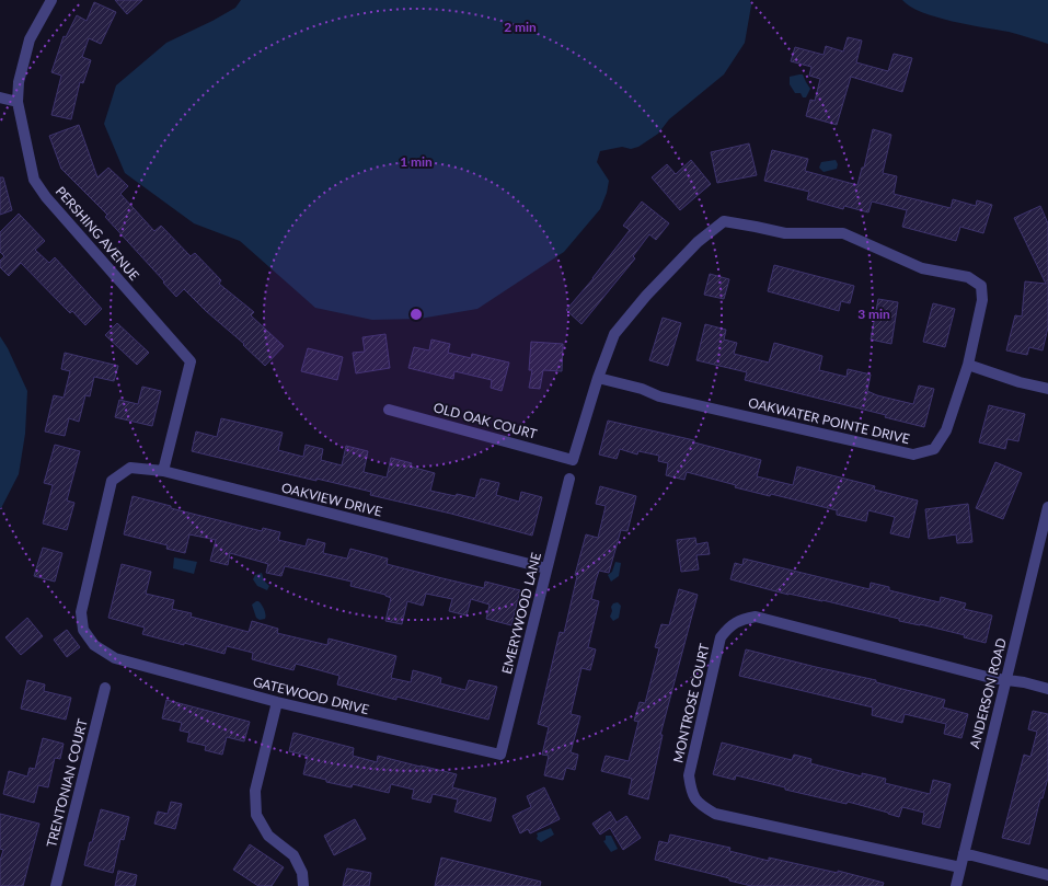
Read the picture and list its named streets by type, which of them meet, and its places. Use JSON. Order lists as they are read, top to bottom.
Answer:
{
  "streets": {
    "street": [
      "PERSHING AVENUE",
      "OLD OAK COURT",
      "OAKWATER POINTE DRIVE",
      "OAKVIEW DRIVE",
      "EMERYWOOD LANE",
      "ANDERSON ROAD",
      "GATEWOOD DRIVE",
      "MONTROSE COURT",
      "TRENTONIAN COURT"
    ]
  },
  "crossings": [
    ["PERSHING AVENUE", "OAKVIEW DRIVE"],
    ["OLD OAK COURT", "OAKWATER POINTE DRIVE"],
    ["OAKVIEW DRIVE", "EMERYWOOD LANE"],
    ["OAKVIEW DRIVE", "GATEWOOD DRIVE"],
    ["EMERYWOOD LANE", "GATEWOOD DRIVE"],
    ["ANDERSON ROAD", "MONTROSE COURT"]
  ],
  "rings": ["2 min", "1 min", "3 min"]
}
